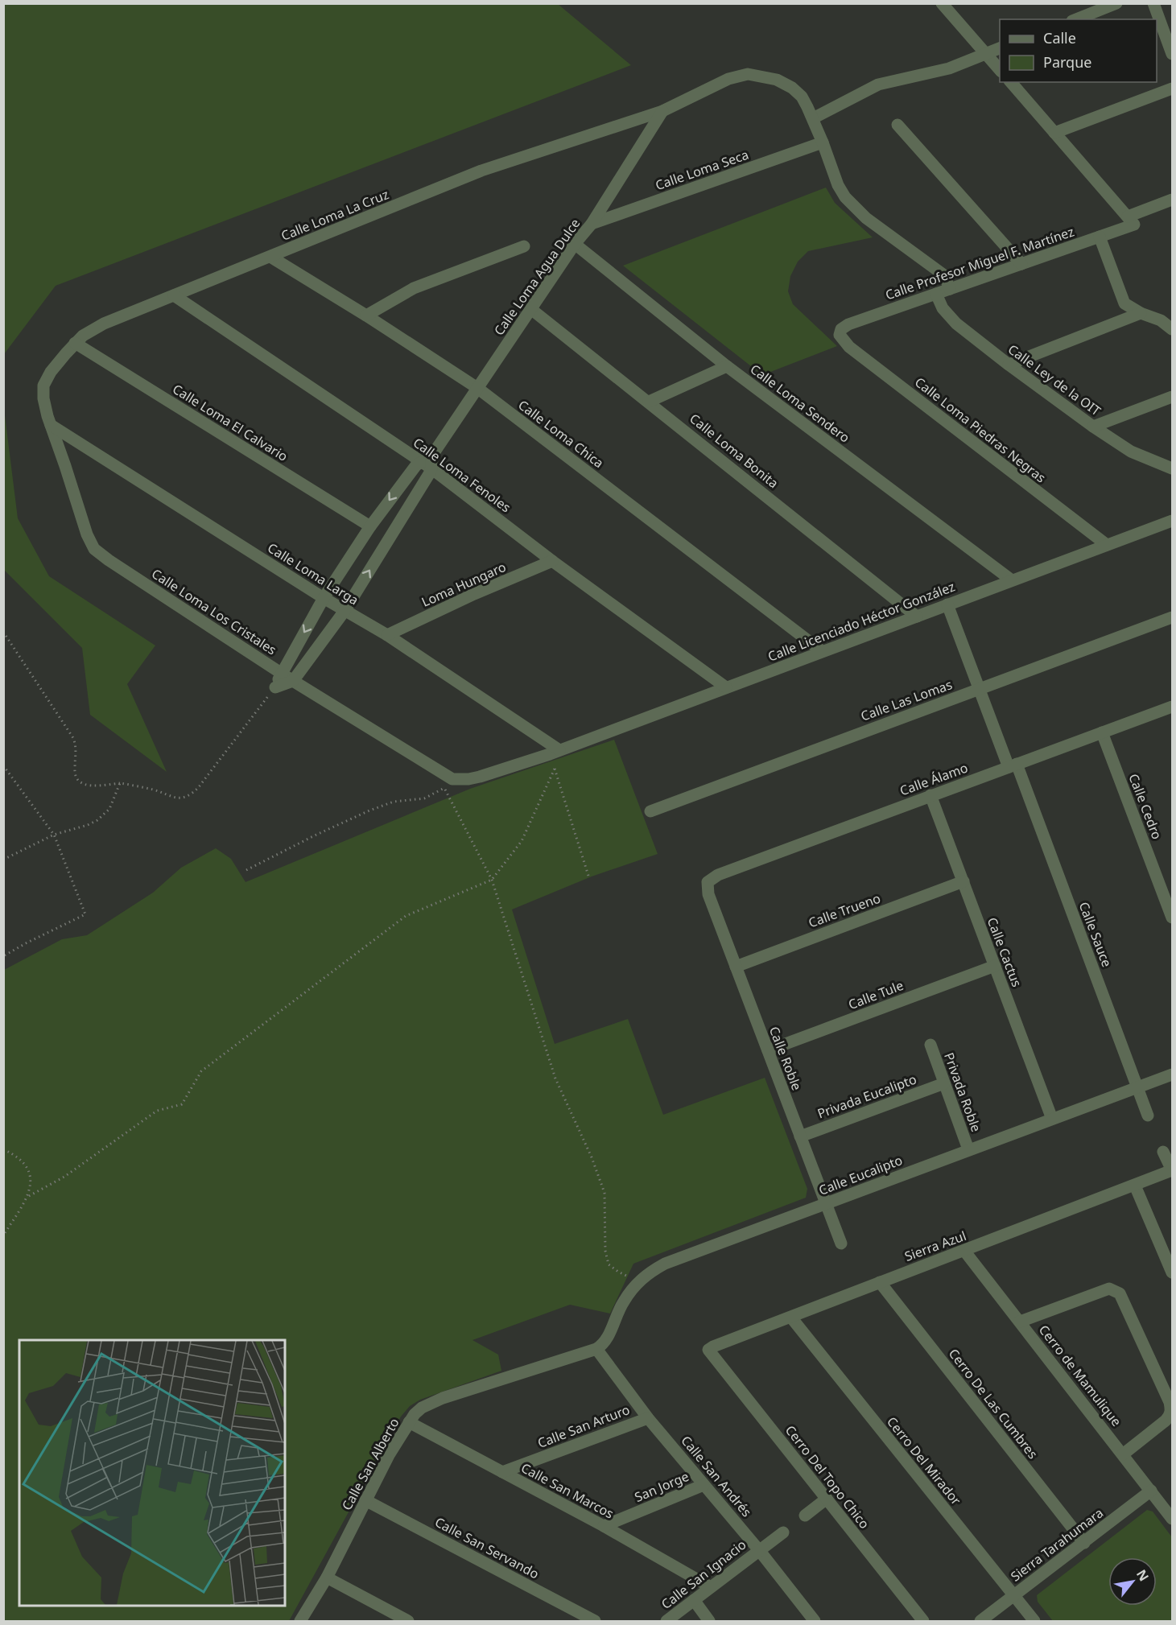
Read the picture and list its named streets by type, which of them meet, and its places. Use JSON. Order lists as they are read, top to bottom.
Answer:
{
  "streets": {
    "street": [
      "Calle Loma Seca",
      "Calle Loma La Cruz",
      "Calle Profesor Miguel F. Martínez",
      "Calle Loma Agua Dulce",
      "Calle Ley de la OIT",
      "Calle Loma Sendero",
      "Calle Loma El Calvario",
      "Calle Loma Piedras Negras",
      "Calle Loma Chica",
      "Calle Loma Bonita",
      "Calle Loma Fenoles",
      "Calle Loma Larga",
      "Loma Hungaro",
      "Calle Loma Los Cristales",
      "Calle Licenciado Héctor González",
      "Calle Las Lomas",
      "Calle Álamo",
      "Calle Cedro",
      "Calle Trueno",
      "Calle Sauce",
      "Calle Cactus",
      "Calle Tule",
      "Calle Roble",
      "Privada Roble",
      "Privada Eucalipto",
      "Calle Eucalipto",
      "Sierra Azul",
      "Cerro de Mamulique",
      "Cerro De Las Cumbres",
      "Calle San Arturo",
      "Cerro Del Mirador",
      "Calle San Alberto",
      "Calle San Andrés",
      "Cerro Del Topo Chico",
      "San Jorge",
      "Calle San Marcos",
      "Sierra Tarahumara",
      "Calle San Servando",
      "Calle San Ignacio"
    ]
  },
  "crossings": [
    ["Calle Loma Seca", "Calle Loma La Cruz"],
    ["Calle Loma Seca", "Calle Loma Agua Dulce"],
    ["Calle Loma La Cruz", "Calle Profesor Miguel F. Martínez"],
    ["Calle Loma La Cruz", "Calle Loma Agua Dulce"],
    ["Calle Loma La Cruz", "Calle Loma El Calvario"],
    ["Calle Loma La Cruz", "Calle Loma Chica"],
    ["Calle Loma La Cruz", "Calle Loma Fenoles"],
    ["Calle Loma La Cruz", "Calle Loma Los Cristales"],
    ["Calle Profesor Miguel F. Martínez", "Calle Ley de la OIT"],
    ["Calle Profesor Miguel F. Martínez", "Calle Loma Piedras Negras"],
    ["Calle Loma Agua Dulce", "Calle Loma Sendero"],
    ["Calle Loma Agua Dulce", "Calle Loma El Calvario"],
    ["Calle Loma Agua Dulce", "Calle Loma Chica"],
    ["Calle Loma Agua Dulce", "Calle Loma Bonita"],
    ["Calle Loma Agua Dulce", "Calle Loma Fenoles"],
    ["Calle Loma Agua Dulce", "Calle Loma Larga"],
    ["Calle Loma Agua Dulce", "Calle Loma Los Cristales"],
    ["Calle Loma Sendero", "Calle Licenciado Héctor González"],
    ["Calle Loma Piedras Negras", "Calle Licenciado Héctor González"],
    ["Calle Loma Chica", "Calle Licenciado Héctor González"],
    ["Calle Loma Bonita", "Calle Licenciado Héctor González"],
    ["Calle Loma Fenoles", "Loma Hungaro"],
    ["Calle Loma Fenoles", "Calle Licenciado Héctor González"],
    ["Calle Loma Larga", "Loma Hungaro"],
    ["Calle Loma Larga", "Calle Loma Los Cristales"],
    ["Calle Loma Larga", "Calle Licenciado Héctor González"],
    ["Calle Loma Los Cristales", "Calle Licenciado Héctor González"],
    ["Calle Licenciado Héctor González", "Calle Sauce"],
    ["Calle Las Lomas", "Calle Sauce"],
    ["Calle Álamo", "Calle Cedro"],
    ["Calle Álamo", "Calle Sauce"],
    ["Calle Álamo", "Calle Cactus"],
    ["Calle Álamo", "Calle Roble"],
    ["Calle Trueno", "Calle Cactus"],
    ["Calle Trueno", "Calle Roble"],
    ["Calle Sauce", "Calle Eucalipto"],
    ["Calle Cactus", "Calle Tule"],
    ["Calle Cactus", "Calle Eucalipto"],
    ["Calle Tule", "Calle Roble"],
    ["Calle Roble", "Privada Eucalipto"],
    ["Calle Roble", "Calle Eucalipto"],
    ["Privada Roble", "Privada Eucalipto"],
    ["Privada Roble", "Calle Eucalipto"],
    ["Calle Eucalipto", "Calle San Alberto"],
    ["Calle Eucalipto", "Calle San Andrés"],
    ["Sierra Azul", "Cerro de Mamulique"],
    ["Sierra Azul", "Cerro De Las Cumbres"],
    ["Sierra Azul", "Cerro Del Mirador"],
    ["Sierra Azul", "Cerro Del Topo Chico"],
    ["Cerro de Mamulique", "Sierra Tarahumara"],
    ["Cerro De Las Cumbres", "Sierra Tarahumara"],
    ["Calle San Arturo", "Calle San Andrés"],
    ["Calle San Arturo", "Calle San Marcos"],
    ["Cerro Del Mirador", "Sierra Tarahumara"],
    ["Calle San Alberto", "Calle San Andrés"],
    ["Calle San Alberto", "Calle San Marcos"],
    ["Calle San Alberto", "Calle San Servando"],
    ["Calle San Andrés", "San Jorge"],
    ["Calle San Andrés", "Calle San Ignacio"],
    ["San Jorge", "Calle San Marcos"],
    ["Calle San Marcos", "Calle San Ignacio"]
  ],
  "legend": ["Calle", "Parque"],
  "north": "top right"
}
